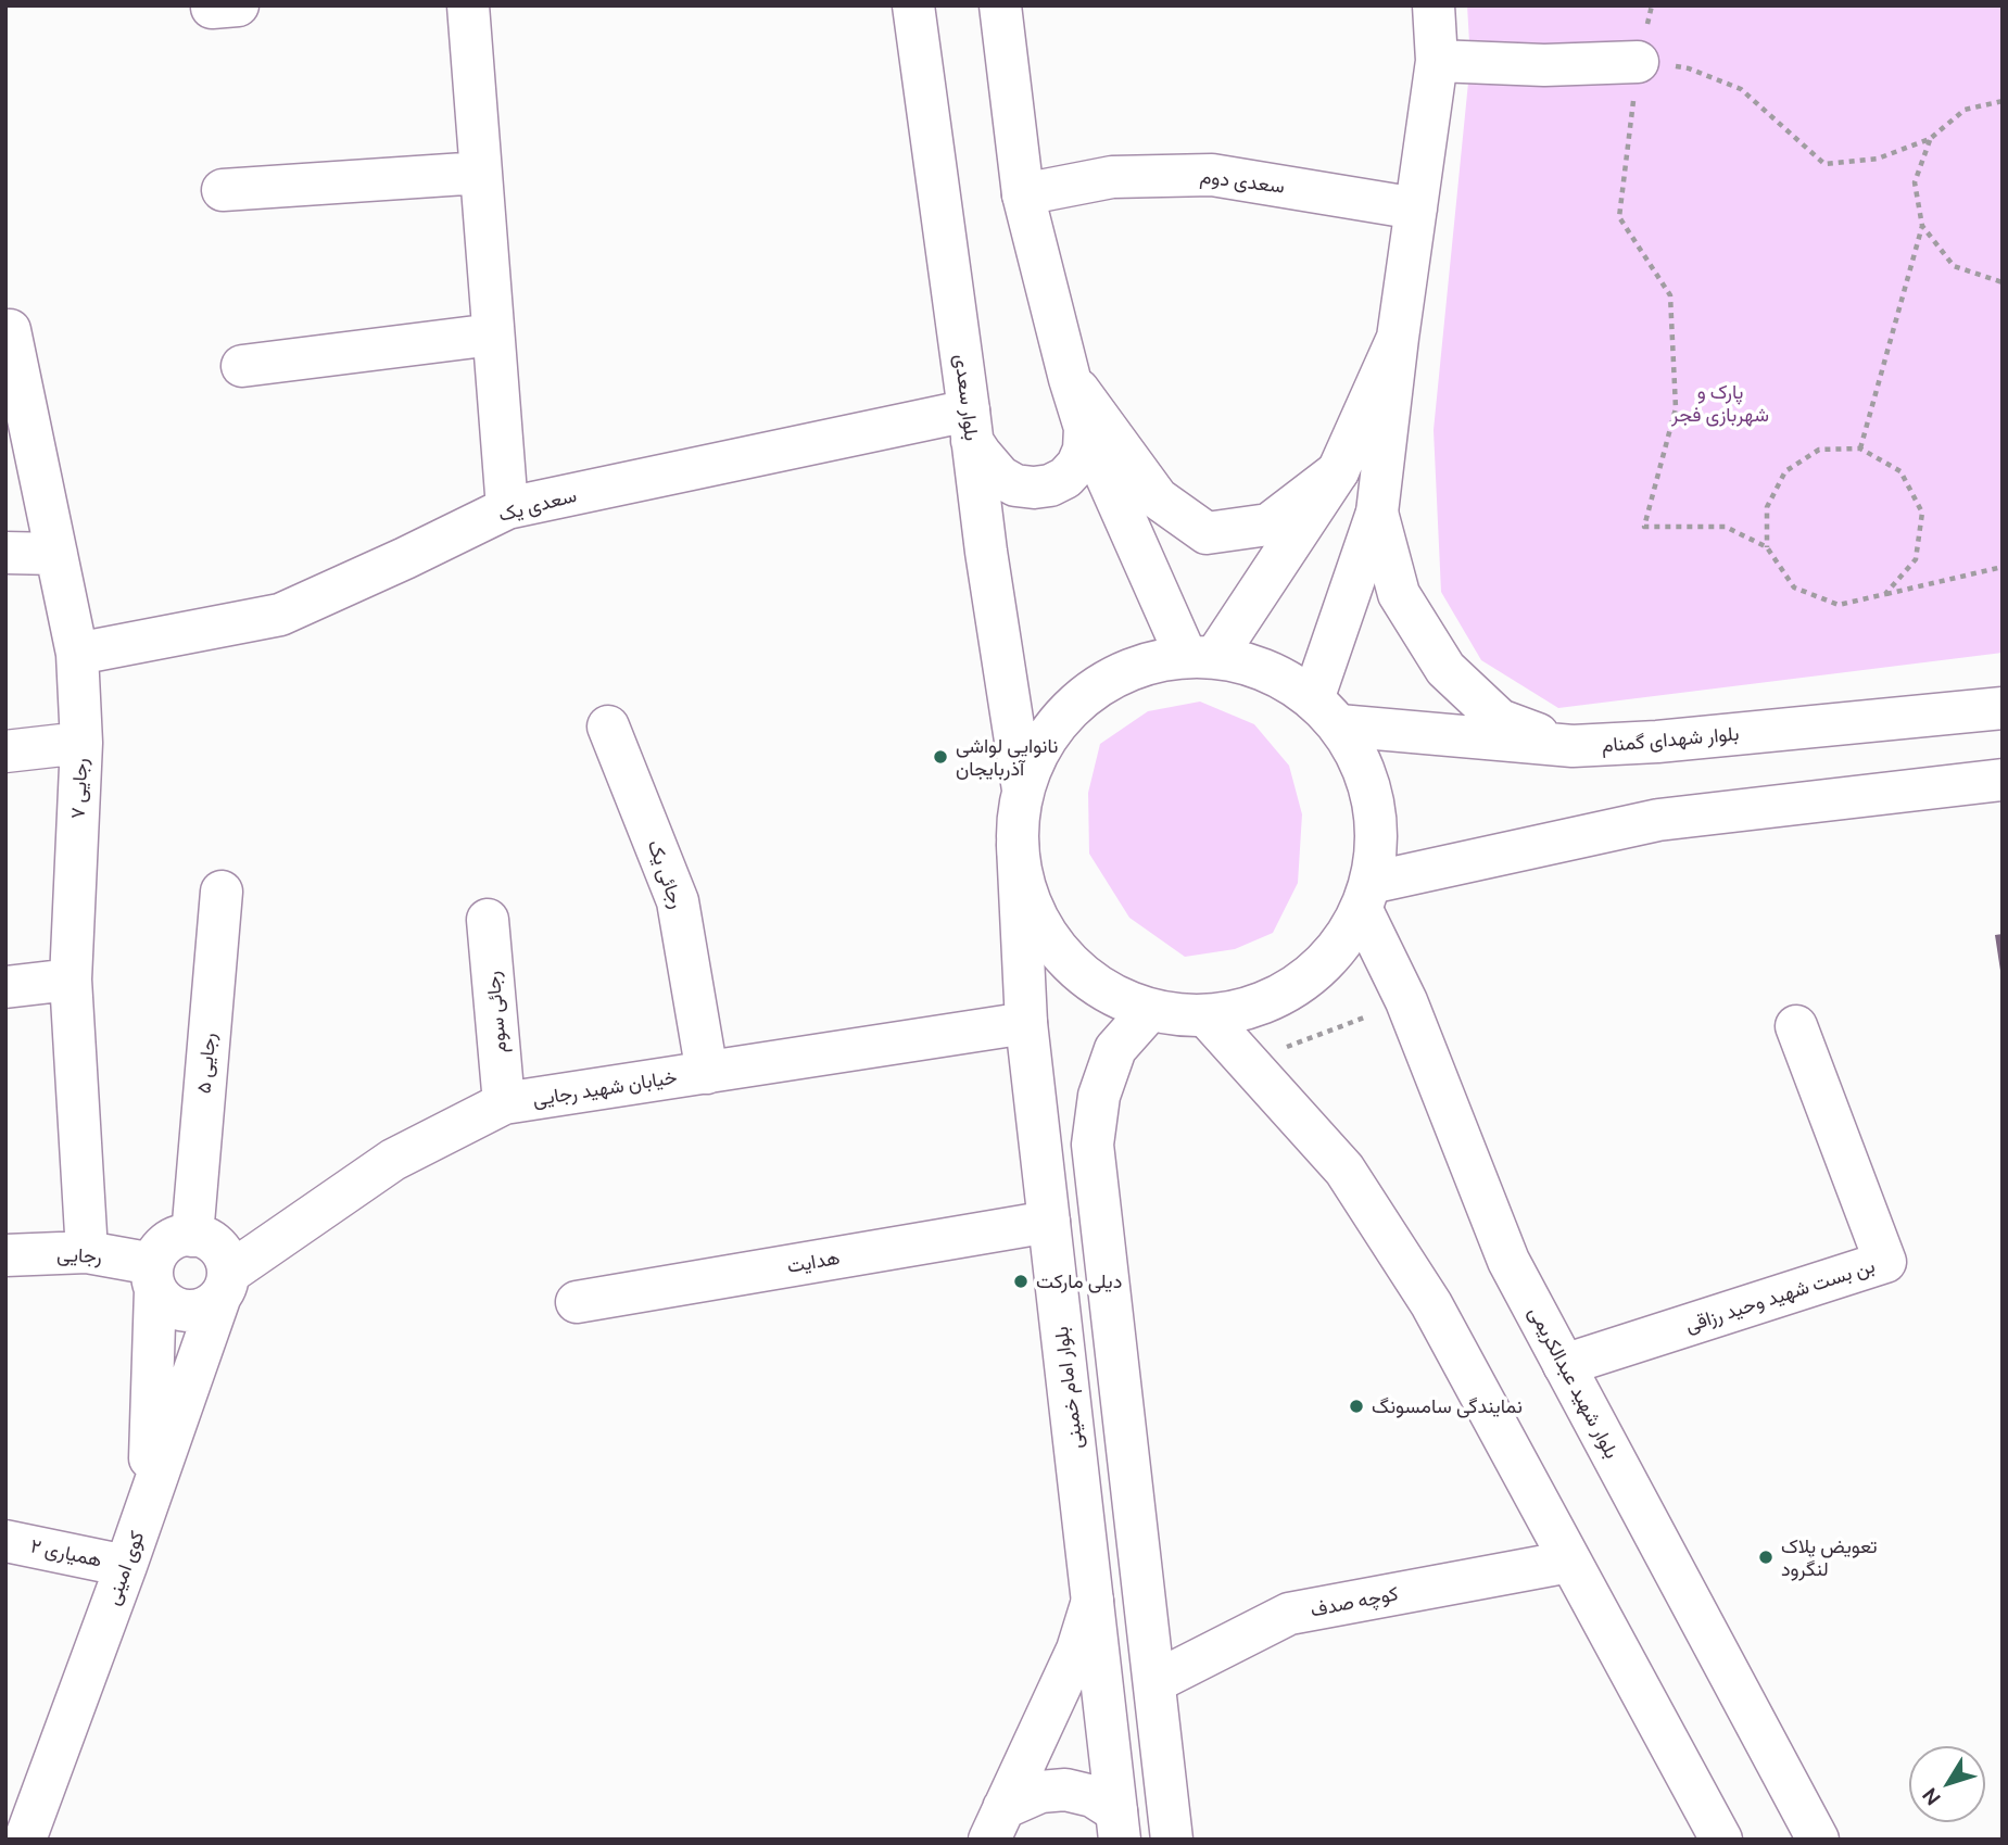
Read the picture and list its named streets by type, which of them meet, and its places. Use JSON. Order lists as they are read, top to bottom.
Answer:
{
  "streets": {
    "main road": [
      "سعدی دوم",
      "بلوار سعدی",
      "سعدی یک",
      "بلوار شهدای گمنام",
      "رجایی ۷",
      "رجائی یک",
      "رجائی سوم",
      "رجایی ۵",
      "خیابان شهید رجایی",
      "رجایی",
      "هدایت",
      "بن بست شهید وحید رزاقی",
      "بلوار شهید عبدالکریمی",
      "بلوار امام خمینی",
      "همیاری ۲",
      "کوی امینی",
      "کوچه صدف"
    ]
  },
  "crossings": [
    ["بلوار سعدی", "سعدی یک"],
    ["سعدی یک", "رجایی ۷"],
    ["رجایی ۷", "رجایی"],
    ["رجائی یک", "خیابان شهید رجایی"],
    ["رجائی سوم", "خیابان شهید رجایی"],
    ["رجایی ۵", "خیابان شهید رجایی"],
    ["رجایی ۵", "رجایی"],
    ["رجایی ۵", "کوی امینی"],
    ["خیابان شهید رجایی", "رجایی"],
    ["خیابان شهید رجایی", "بلوار امام خمینی"],
    ["خیابان شهید رجایی", "کوی امینی"],
    ["رجایی", "کوی امینی"],
    ["هدایت", "بلوار امام خمینی"],
    ["بن بست شهید وحید رزاقی", "بلوار شهید عبدالکریمی"],
    ["بلوار امام خمینی", "کوچه صدف"],
    ["همیاری ۲", "کوی امینی"]
  ],
  "parks": ["پارک و شهربازی فجر"],
  "places": [
    "نانوایی لواشی آذربایجان",
    "دیلی مارکت",
    "نمایندگی سامسونگ",
    "تعویض پلاک لنگرود"
  ],
  "north": "bottom left"
}
